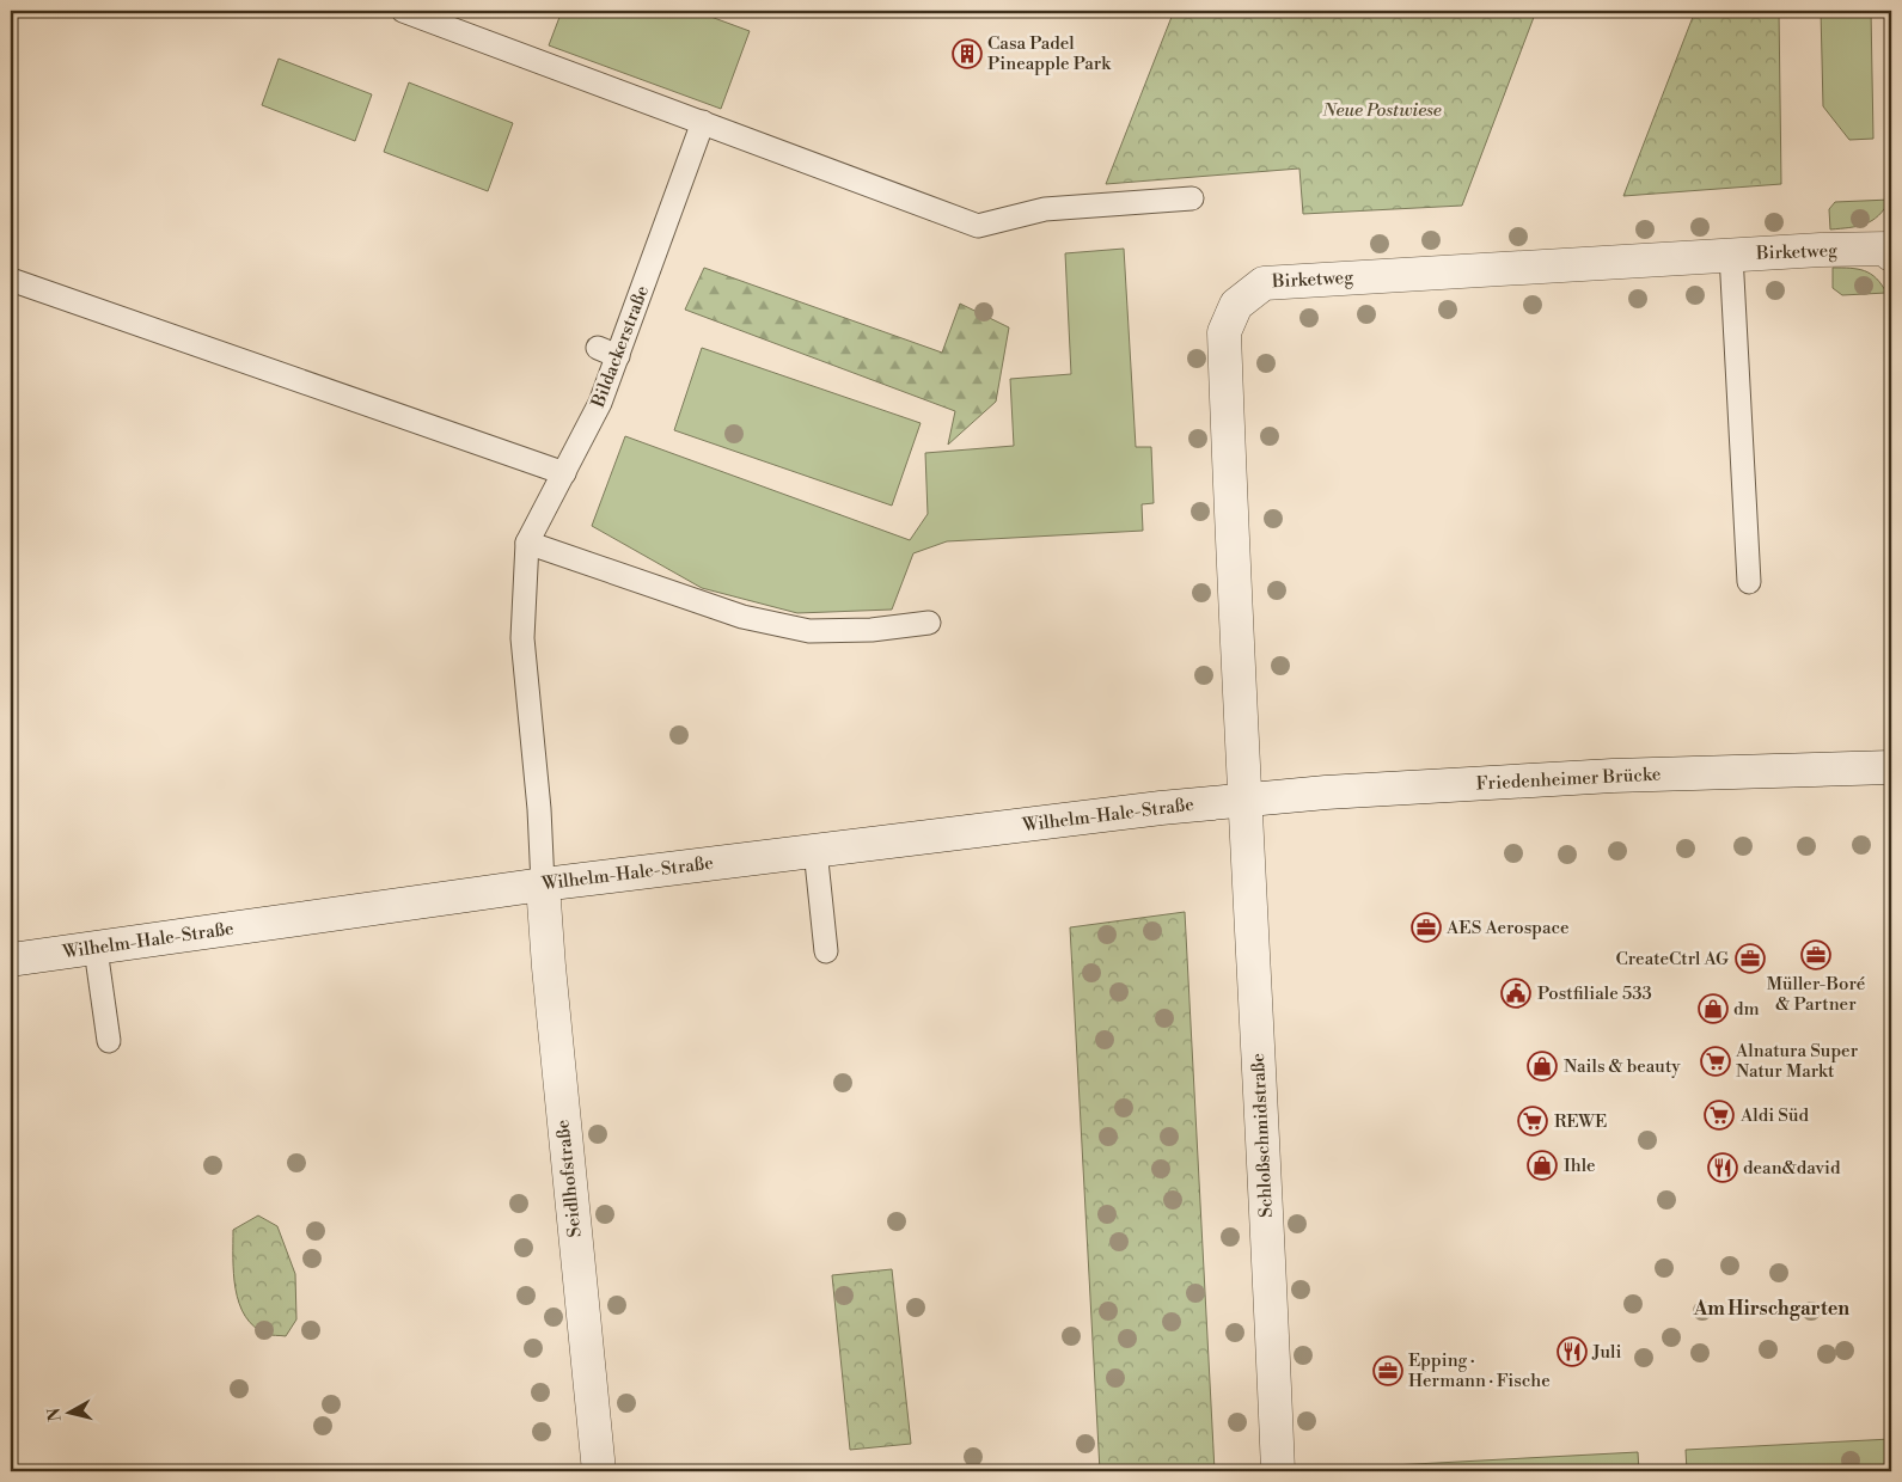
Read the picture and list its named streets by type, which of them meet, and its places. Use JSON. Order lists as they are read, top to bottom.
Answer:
{
  "streets": {
    "street": [
      "Birketweg",
      "Friedenheimer Brücke",
      "Wilhelm-Hale-Straße",
      "Schloßschmidstraße",
      "Seidlhofstraße"
    ],
    "lane": ["Bildackerstraße"]
  },
  "crossings": [
    ["Birketweg", "Friedenheimer Brücke"],
    ["Birketweg", "Wilhelm-Hale-Straße"],
    ["Birketweg", "Schloßschmidstraße"],
    ["Bildackerstraße", "Wilhelm-Hale-Straße"],
    ["Bildackerstraße", "Seidlhofstraße"],
    ["Friedenheimer Brücke", "Wilhelm-Hale-Straße"],
    ["Friedenheimer Brücke", "Schloßschmidstraße"],
    ["Wilhelm-Hale-Straße", "Schloßschmidstraße"],
    ["Wilhelm-Hale-Straße", "Seidlhofstraße"]
  ],
  "districts": ["Am Hirschgarten"],
  "parks": ["Neue Postwiese"],
  "places": {
    "building": ["Casa Padel Pineapple Park"],
    "office": [
      "AES Aerospace",
      "Müller-Boré & Partner",
      "CreateCtrl AG",
      "Epping · Hermann · Fische"
    ],
    "public building": ["Postfiliale 533"],
    "shop": ["dm", "Nails & beauty", "Ihle"],
    "supermarket": ["Alnatura Super Natur Markt", "Aldi Süd", "REWE"],
    "restaurant": ["dean&david", "Juli"]
  },
  "north": "left"
}
